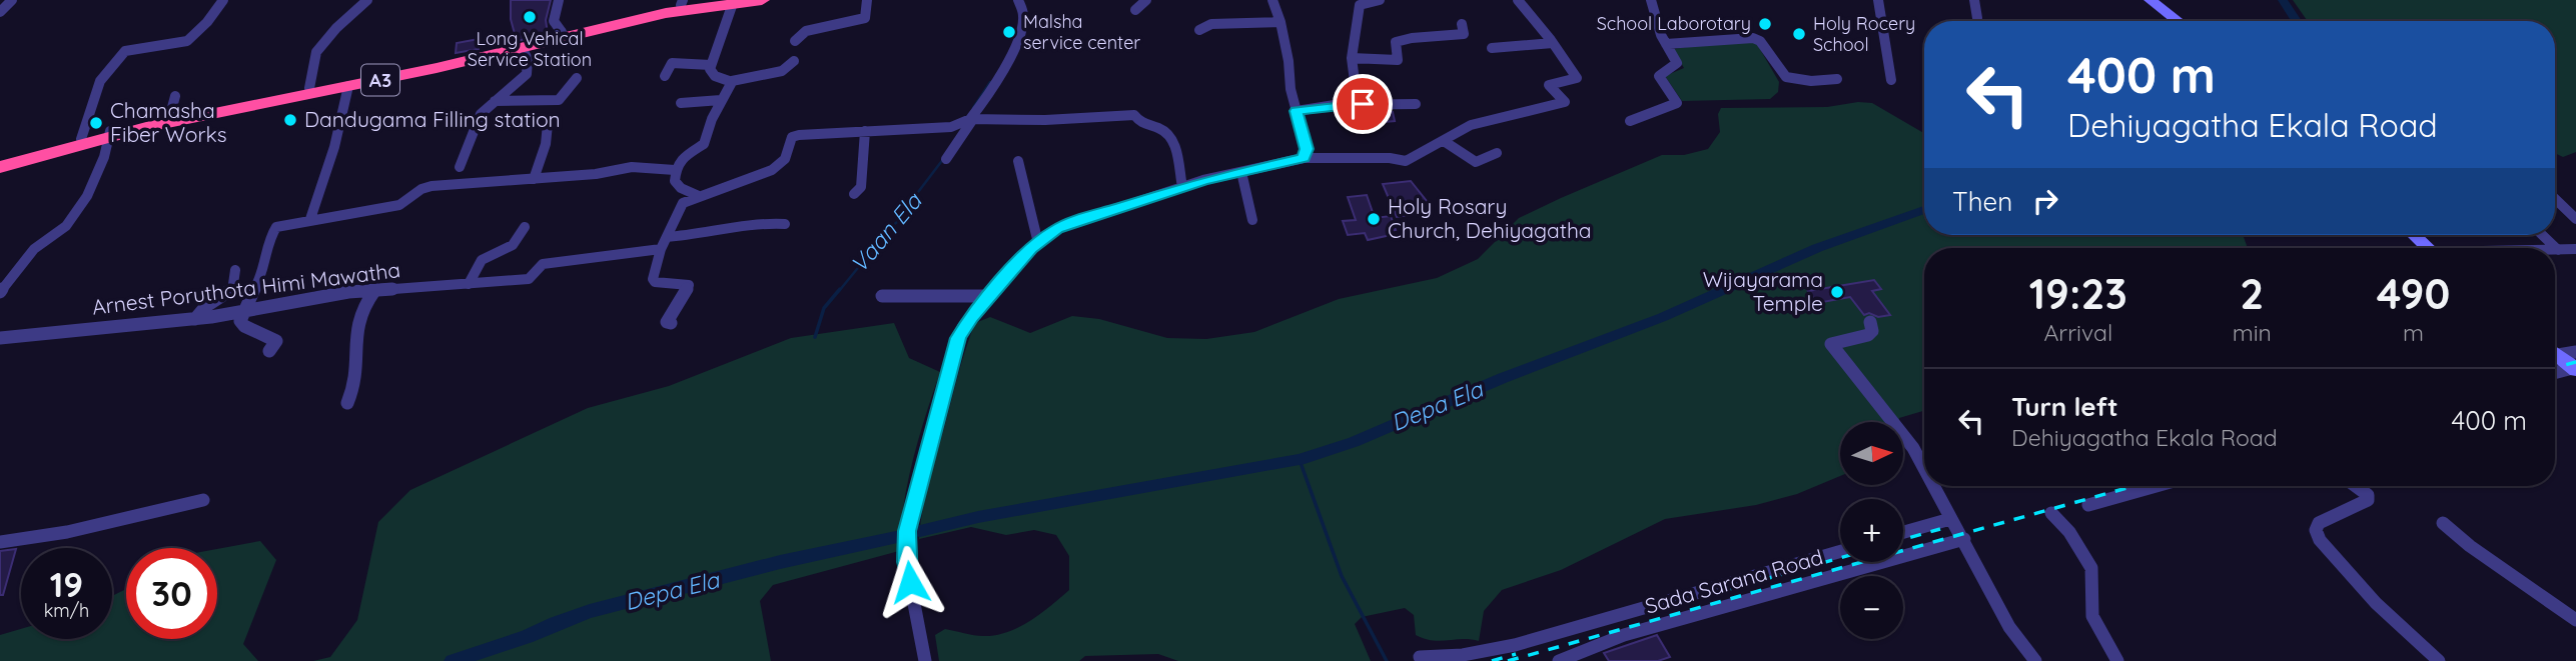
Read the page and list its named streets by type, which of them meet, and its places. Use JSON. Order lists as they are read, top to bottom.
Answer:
{
  "streets": {
    "highway": ["A3"],
    "street": ["Arnest Poruthota Himi Mawatha", "Sada Sarana Road"]
  },
  "water": ["Vaan Ela", "Depa Ela"],
  "places": [
    "Long Vehical Service Station",
    "School Laborotary",
    "Malsha service center",
    "Holy Rocery School",
    "Dandugama Filling station",
    "Chamasha Fiber Works",
    "Holy Rosary Church, Dehiyagatha",
    "Wijayarama Temple"
  ],
  "north": "right",
  "page": {
    "turn": ["400 m", "Dehiyagatha Ekala Road"],
    "then": "Then",
    "eta": [
      "19:23",
      "Arrival",
      "2",
      "min",
      "490",
      "m"
    ],
    "list": [
      {
        "name": "Turn left",
        "note": "Dehiyagatha Ekala Road",
        "value": "400 m"
      }
    ],
    "map_buttons": ["+", "−"],
    "speed": "19 km/h",
    "limit": "30"
  }
}
